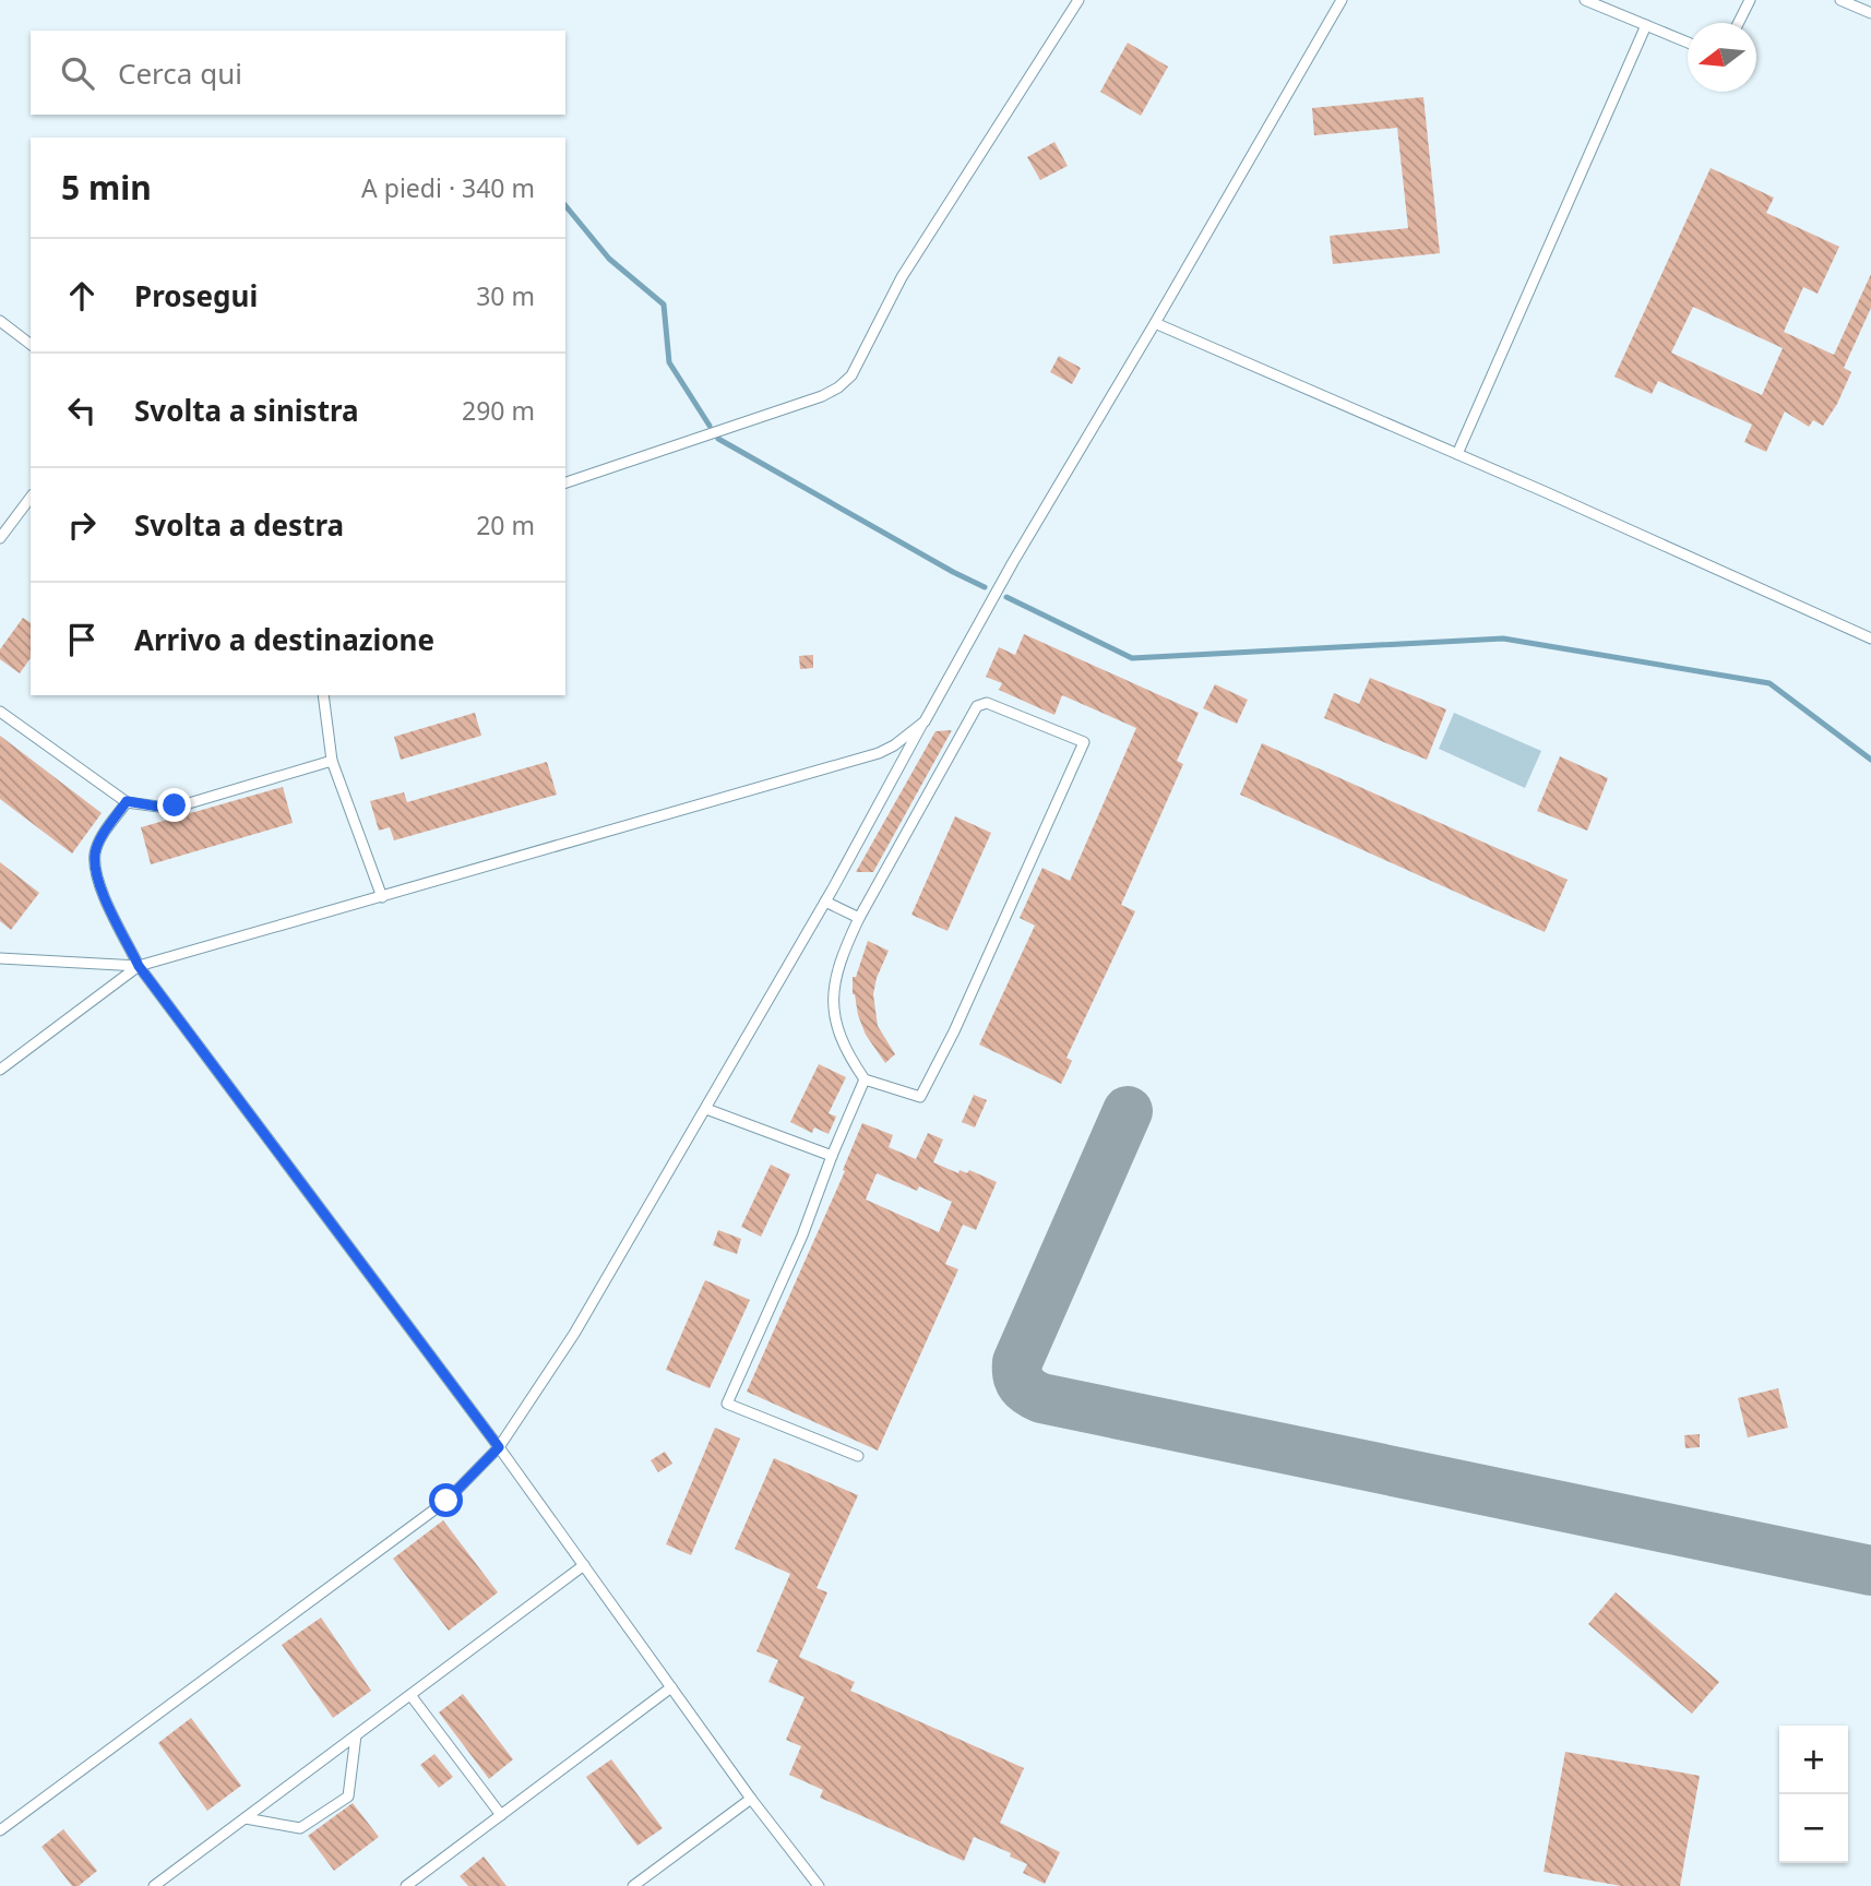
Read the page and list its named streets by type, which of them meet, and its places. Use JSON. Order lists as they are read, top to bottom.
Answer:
{
  "north": "left",
  "page": {
    "search": "Cerca qui",
    "heading": ["5 min", "A piedi · 340 m"],
    "list": [
      ["Prosegui", "30 m"],
      ["Svolta a sinistra", "290 m"],
      ["Svolta a destra", "20 m"],
      "Arrivo a destinazione"
    ],
    "map_buttons": ["+", "−"]
  }
}
